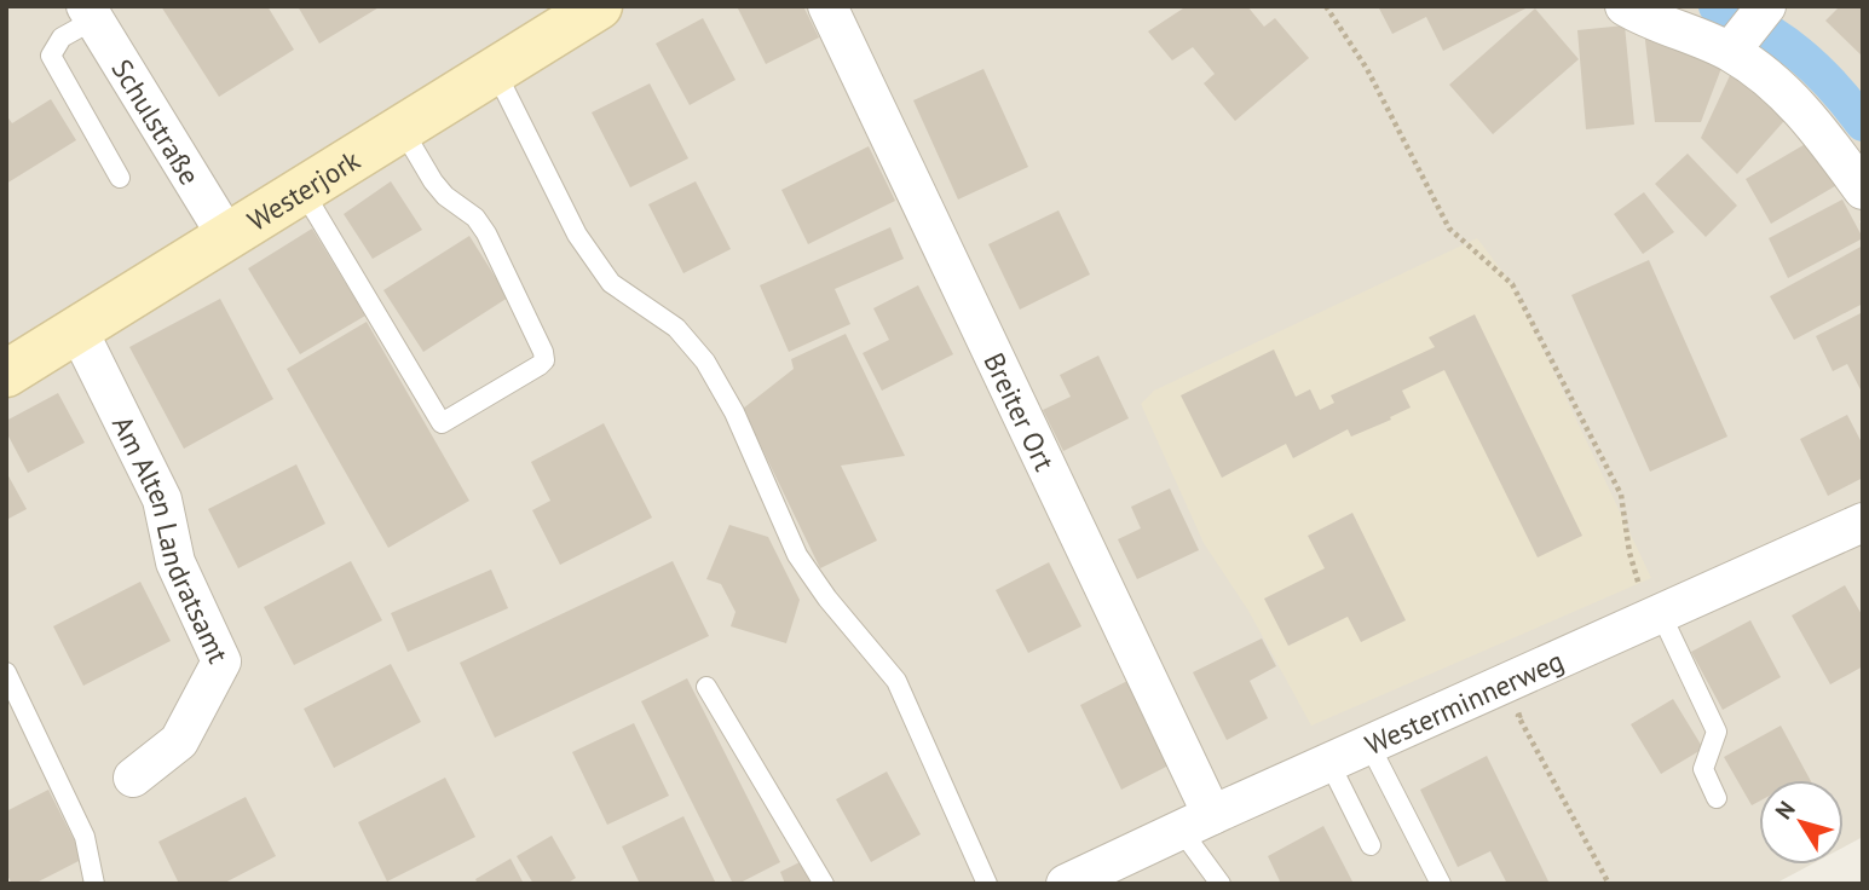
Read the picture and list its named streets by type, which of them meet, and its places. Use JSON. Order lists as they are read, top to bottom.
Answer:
{
  "streets": {
    "main road": ["Westerjork"],
    "street": [
      "Schulstraße",
      "Breiter Ort",
      "Am Alten Landratsamt",
      "Westerminnerweg"
    ]
  },
  "crossings": [
    ["Schulstraße", "Westerjork"],
    ["Westerjork", "Am Alten Landratsamt"],
    ["Breiter Ort", "Westerminnerweg"]
  ],
  "north": "top left"
}
